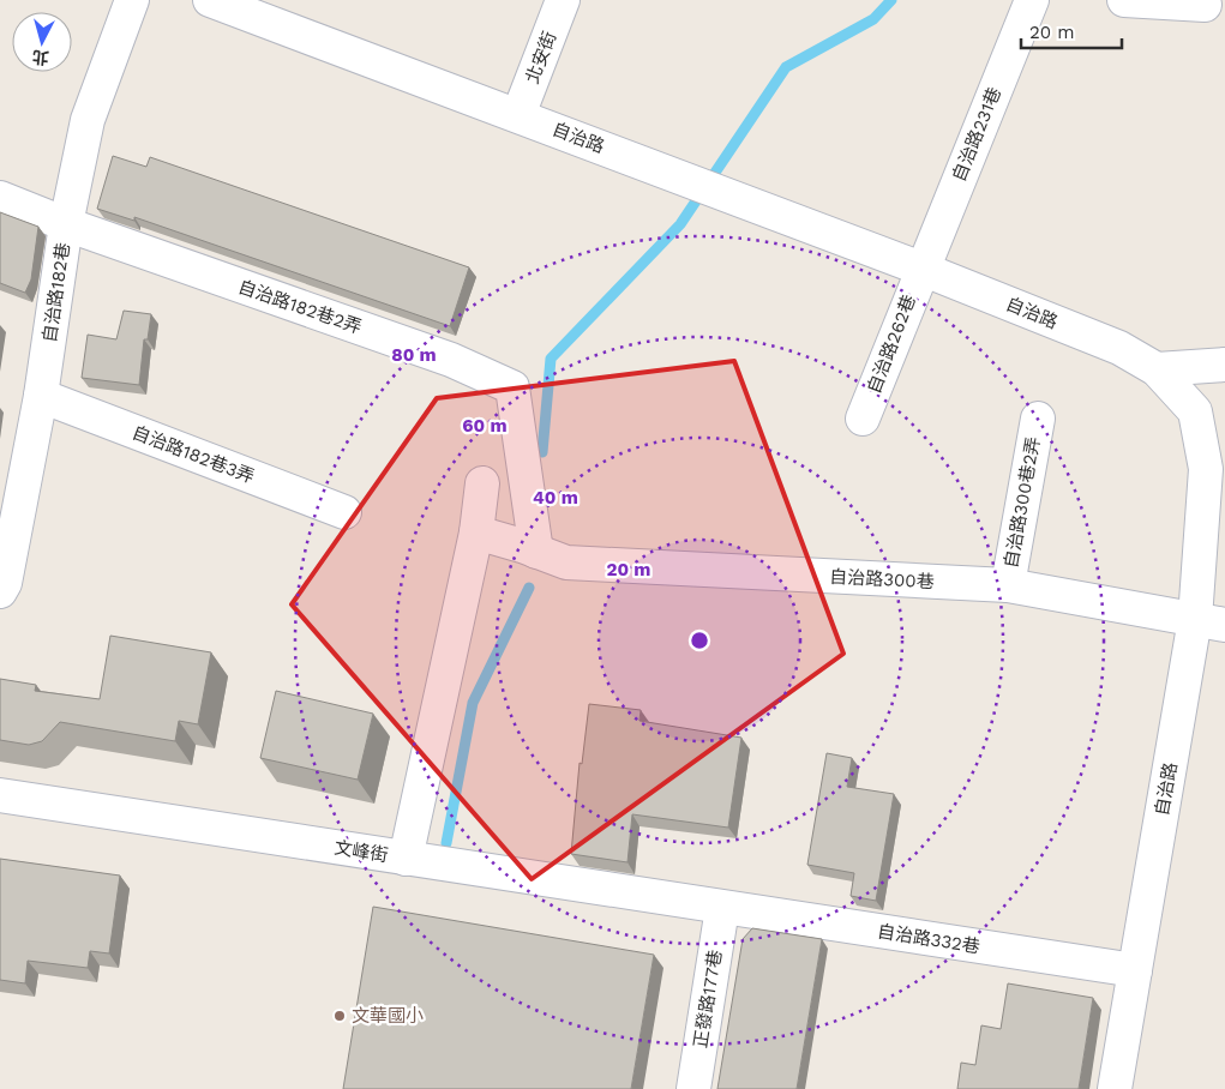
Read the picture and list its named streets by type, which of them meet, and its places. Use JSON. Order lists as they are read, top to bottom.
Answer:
{
  "streets": {
    "street": [
      "北安街",
      "自治路231巷",
      "自治路",
      "自治路182巷",
      "自治路182巷2弄",
      "自治路262巷",
      "自治路182巷3弄",
      "自治路300巷2弄",
      "自治路300巷",
      "文峰街",
      "自治路332巷",
      "正發路177巷"
    ]
  },
  "crossings": [
    ["北安街", "自治路"],
    ["自治路231巷", "自治路"],
    ["自治路231巷", "自治路262巷"],
    ["自治路", "自治路262巷"],
    ["自治路", "自治路300巷"],
    ["自治路", "自治路332巷"],
    ["自治路182巷", "自治路182巷2弄"],
    ["自治路182巷", "自治路182巷3弄"],
    ["自治路182巷2弄", "自治路300巷"],
    ["自治路300巷2弄", "自治路300巷"],
    ["文峰街", "自治路332巷"],
    ["文峰街", "正發路177巷"],
    ["自治路332巷", "正發路177巷"]
  ],
  "places": ["文華國小"],
  "scale_bar": "20 m",
  "north": "bottom",
  "rings": [
    "80 m",
    "60 m",
    "40 m",
    "20 m"
  ]
}
